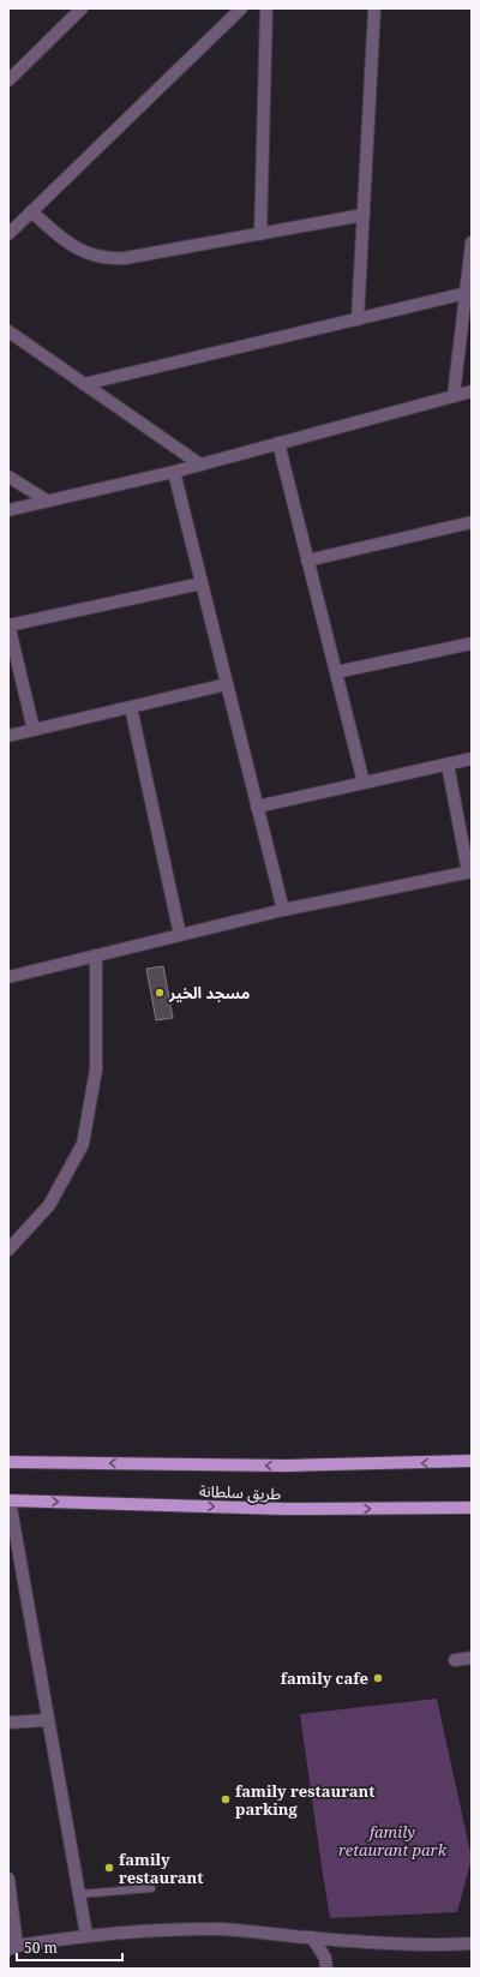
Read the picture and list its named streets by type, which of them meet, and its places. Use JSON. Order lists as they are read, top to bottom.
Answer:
{
  "streets": {
    "main road": ["طريق سلطانة"]
  },
  "parks": ["family retaurant park"],
  "places": [
    "مسجد الخير",
    "family cafe",
    "family restaurant parking",
    "family restaurant"
  ],
  "scale_bar": "50 m"
}
